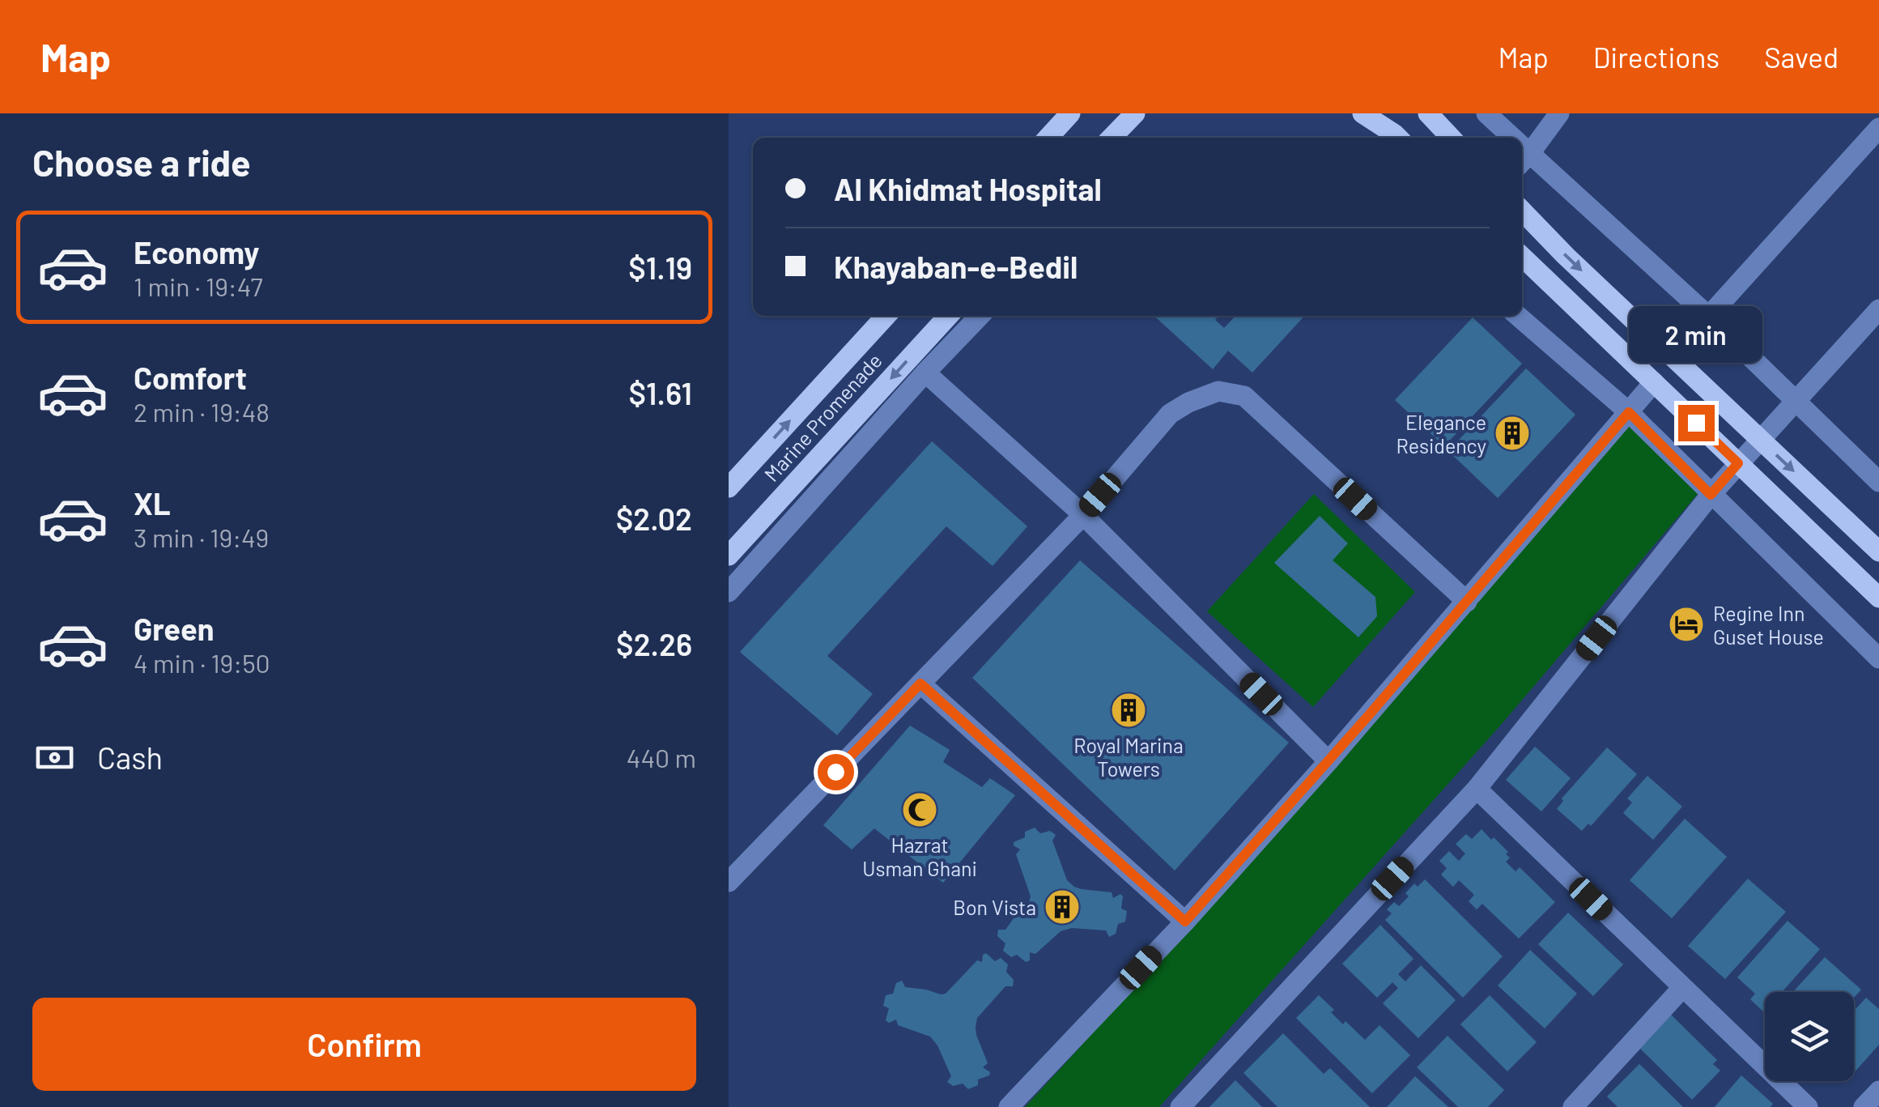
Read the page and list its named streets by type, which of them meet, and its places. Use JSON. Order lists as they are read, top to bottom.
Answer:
{
  "streets": {
    "main road": ["Marine Promenade"]
  },
  "places": {
    "building": ["Elegance Residency", "Royal Marina Towers", "Bon Vista"],
    "hotel": ["Regine Inn Guset House"],
    "mosque": ["Hazrat Usman Ghani"]
  },
  "page": {
    "header": "Map",
    "nav": ["Map", "Directions", "Saved"],
    "heading": "Choose a ride",
    "banner": ["Al Khidmat Hospital", "Khayaban-e-Bedil"],
    "list": [
      {
        "name": "Economy",
        "note": "1 min · 19:47",
        "value": "$1.19"
      },
      {
        "name": "Comfort",
        "note": "2 min · 19:48",
        "value": "$1.61"
      },
      {
        "name": "XL",
        "note": "3 min · 19:49",
        "value": "$2.02"
      },
      {
        "name": "Green",
        "note": "4 min · 19:50",
        "value": "$2.26"
      }
    ],
    "bubble": "2 min",
    "pay": ["Cash", "440 m"],
    "buttons": "Confirm"
  }
}
